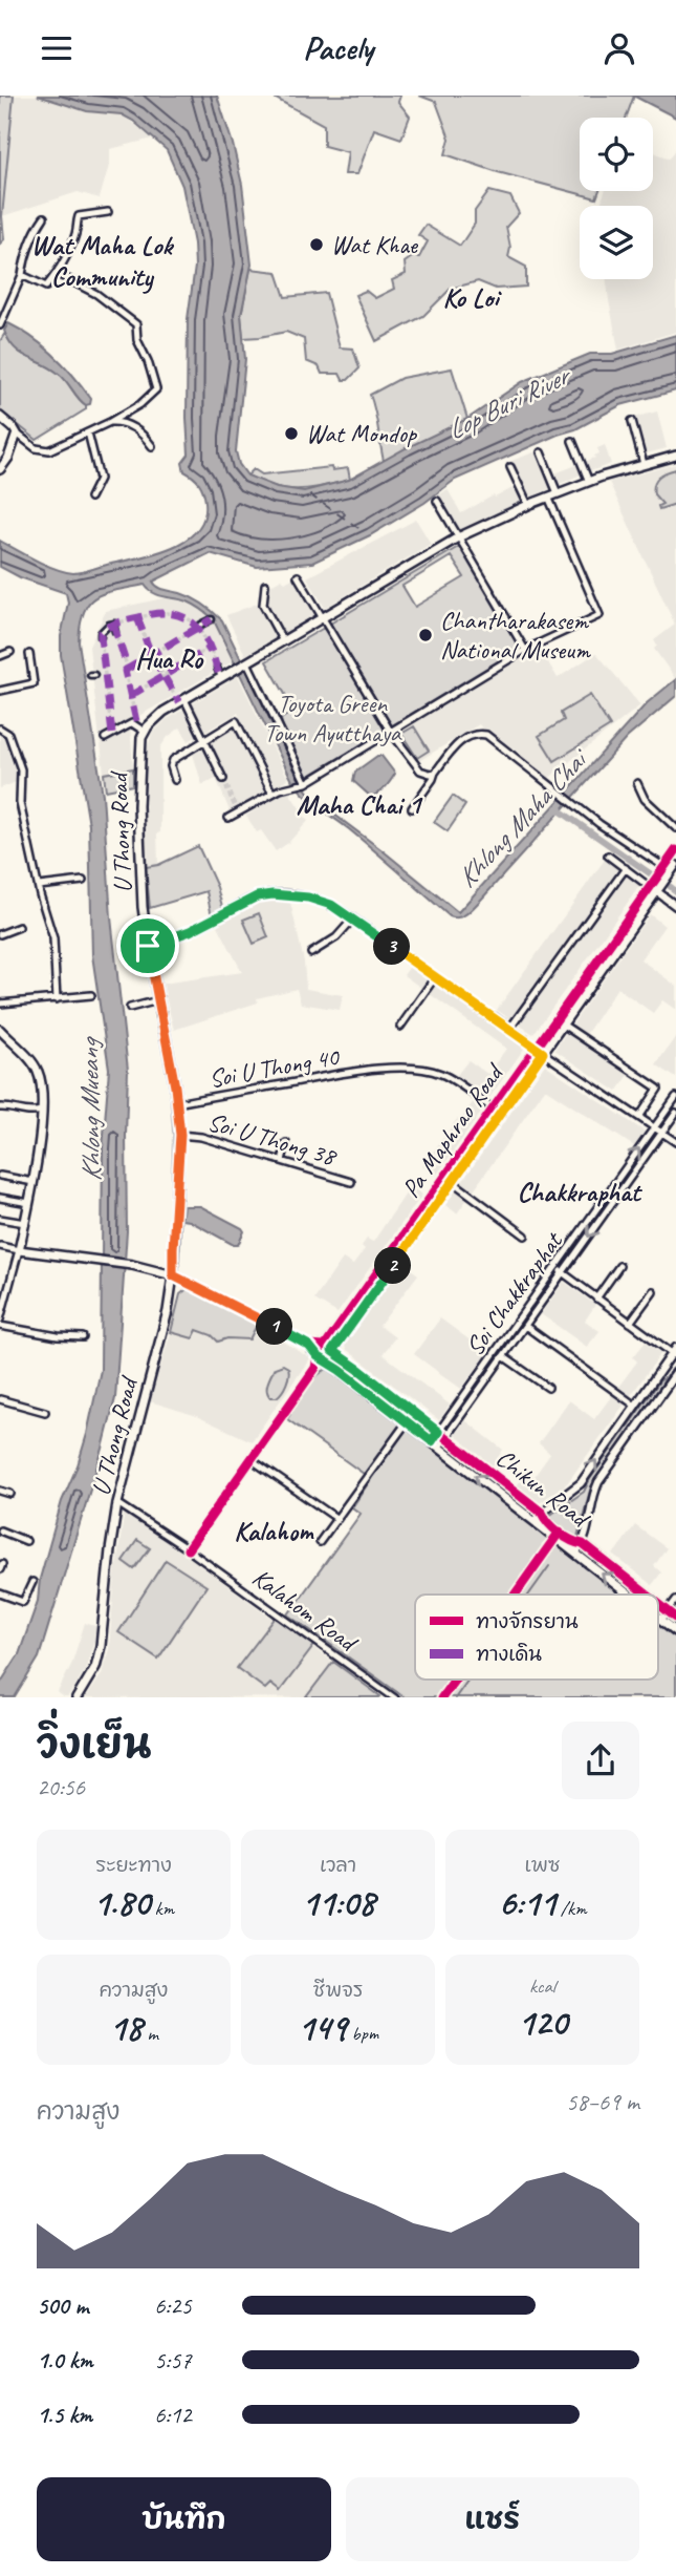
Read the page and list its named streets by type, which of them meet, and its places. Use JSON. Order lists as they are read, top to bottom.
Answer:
{
  "streets": {
    "main road": ["U Thong Road", "Chikun Road"],
    "street": [
      "Soi U Thong 40",
      "Pa Maphrao Road",
      "Soi U Thong 38",
      "Soi Chakkraphat",
      "Kalahom Road"
    ]
  },
  "crossings": [
    ["U Thong Road", "Soi U Thong 40"],
    ["U Thong Road", "Soi U Thong 38"],
    ["U Thong Road", "Chikun Road"],
    ["U Thong Road", "Kalahom Road"],
    ["Soi U Thong 40", "Pa Maphrao Road"],
    ["Pa Maphrao Road", "Chikun Road"],
    ["Pa Maphrao Road", "Kalahom Road"],
    ["Soi Chakkraphat", "Chikun Road"]
  ],
  "districts": [
    "Wat Maha Lok Community",
    "Ko Loi",
    "Hua Ro",
    "Maha Chai 1",
    "Chakkraphat",
    "Kalahom"
  ],
  "water": ["Lop Buri River", "Khlong Maha Chai", "Khlong Mueang"],
  "parks": ["Toyota Green Town Ayutthaya"],
  "places": ["Wat Khae", "Wat Mondop", "Chantharakasem National Museum"],
  "legend": ["ทางจักรยาน", "ทางเดิน"],
  "page": {
    "header": "Pacely",
    "pins": ["3", "2", "1"],
    "heading": ["วิ่งเย็น", "20:56"],
    "stats": [
      ["ระยะทาง", "1.80 km"],
      ["เวลา", "11:08"],
      ["เพซ", "6:11 /km"],
      ["ความสูง", "18 m"],
      ["ชีพจร", "149 bpm"],
      ["kcal", "120"]
    ],
    "chart": ["ความสูง", "58–69 m"],
    "list": [
      {
        "name": "500 m",
        "note": "6:25"
      },
      {
        "name": "1.0 km",
        "note": "5:57"
      },
      {
        "name": "1.5 km",
        "note": "6:12"
      }
    ],
    "buttons": ["บันทึก", "แชร์"]
  }
}
